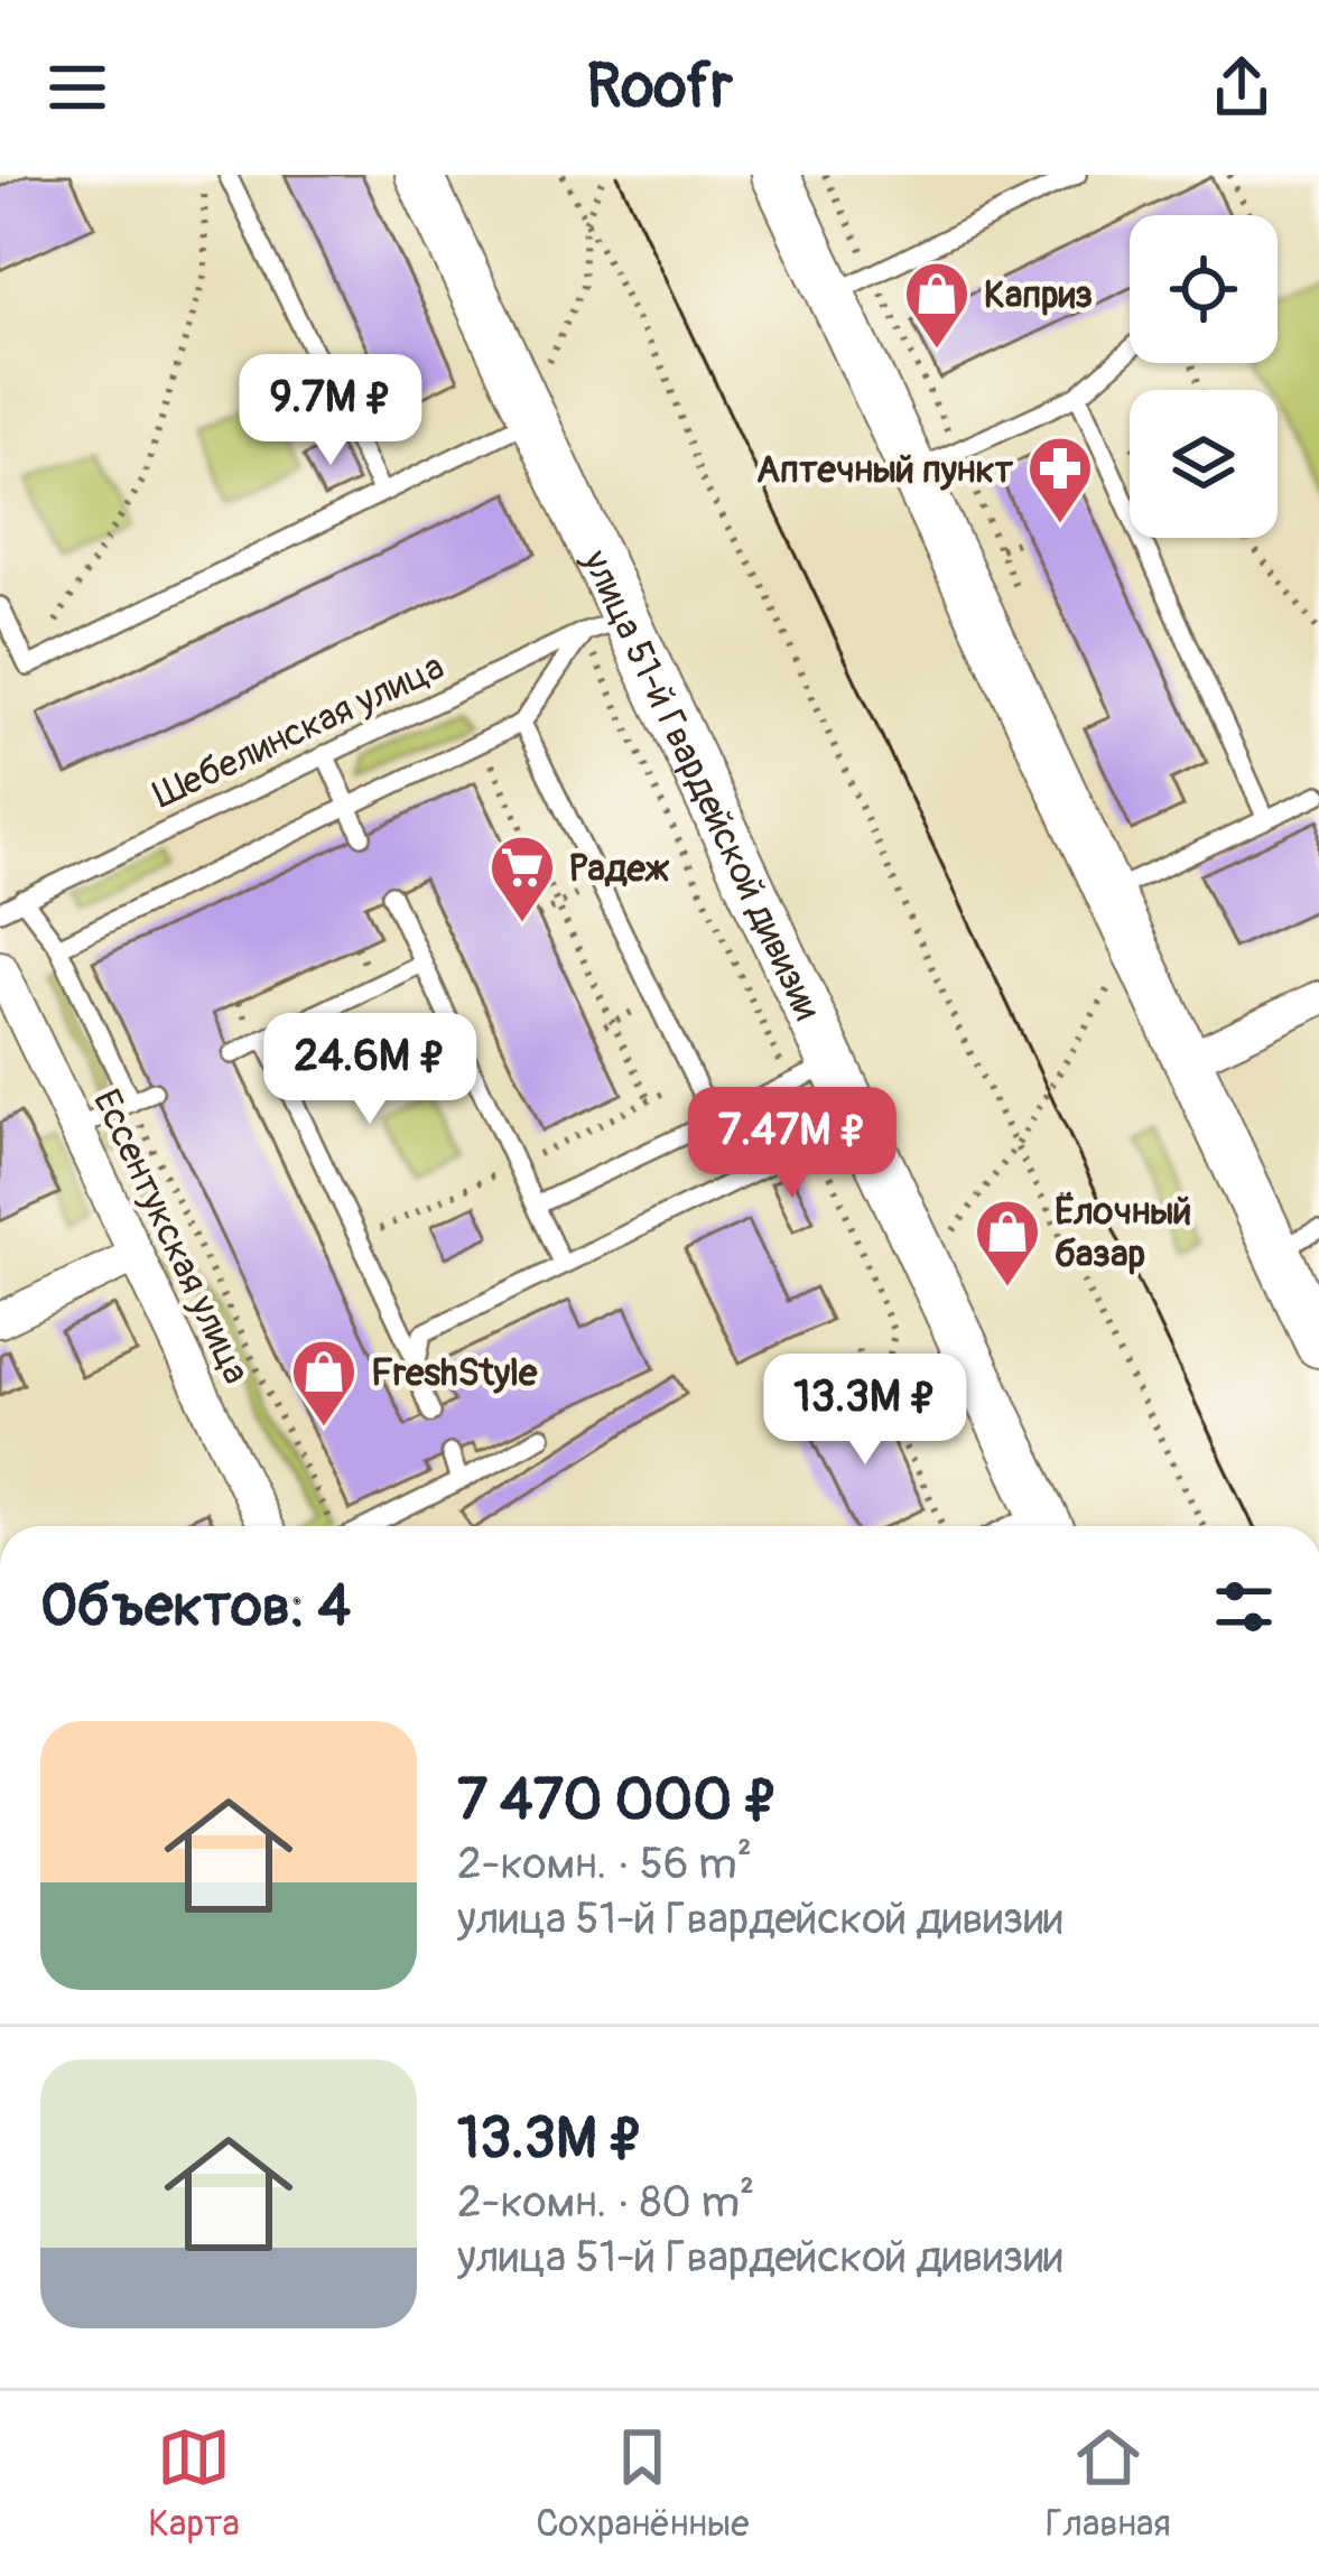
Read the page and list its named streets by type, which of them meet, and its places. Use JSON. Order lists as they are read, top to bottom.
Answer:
{
  "streets": {
    "main road": ["улица 51-й Гвардейской дивизии"],
    "street": ["Ессентукская улица"],
    "lane": ["Шебелинская улица"]
  },
  "crossings": [
    ["Шебелинская улица", "улица 51-й Гвардейской дивизии"]
  ],
  "places": {
    "shop": ["Каприз", "Ёлочный базар", "FreshStyle"],
    "pharmacy": ["Аптечный пункт"],
    "supermarket": ["Радеж"]
  },
  "page": {
    "header": "Roofr",
    "price": [
      "9.7M ₽",
      "24.6M ₽",
      "7.47M ₽",
      "13.3M ₽"
    ],
    "heading": "Объектов: 4",
    "list": [
      {
        "name": "7 470 000 ₽",
        "note": "2-комн. · 56 m² · улица 51-й Гвардейской дивизии"
      },
      {
        "name": "13.3M ₽",
        "note": "2-комн. · 80 m² · улица 51-й Гвардейской дивизии"
      }
    ],
    "tabs": ["Карта", "Сохранённые", "Главная"]
  }
}
